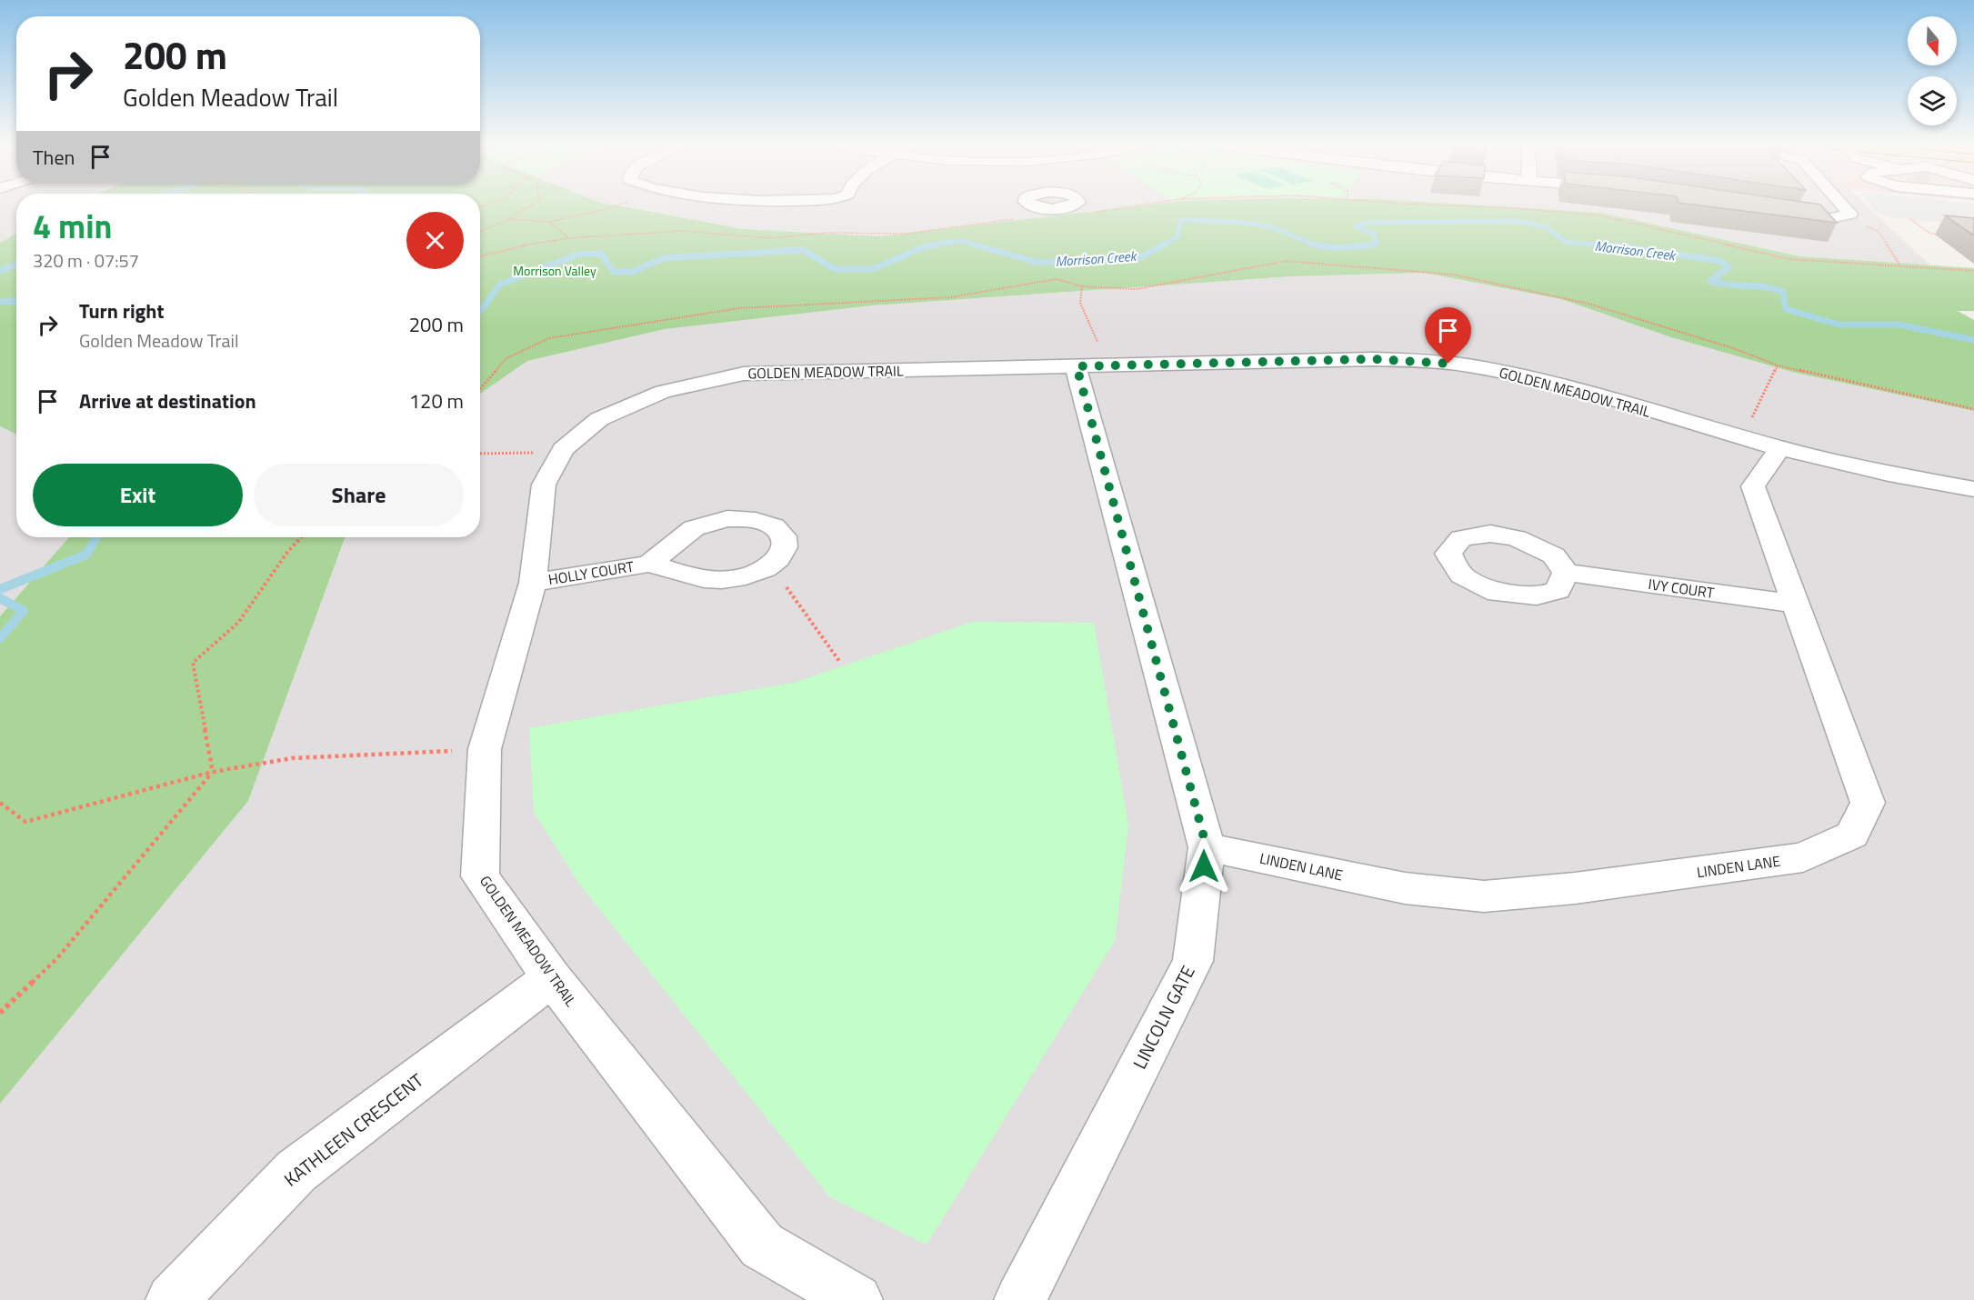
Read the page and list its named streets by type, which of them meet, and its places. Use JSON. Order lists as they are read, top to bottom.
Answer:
{
  "streets": {
    "street": [
      "GOLDEN MEADOW TRAIL",
      "HOLLY COURT",
      "IVY COURT",
      "LINDEN LANE",
      "LINCOLN GATE",
      "KATHLEEN CRESCENT"
    ]
  },
  "crossings": [
    ["GOLDEN MEADOW TRAIL", "HOLLY COURT"],
    ["GOLDEN MEADOW TRAIL", "LINDEN LANE"],
    ["GOLDEN MEADOW TRAIL", "LINCOLN GATE"],
    ["GOLDEN MEADOW TRAIL", "KATHLEEN CRESCENT"],
    ["IVY COURT", "LINDEN LANE"],
    ["LINDEN LANE", "LINCOLN GATE"]
  ],
  "water": ["Morrison Creek"],
  "parks": ["Morrison Valley"],
  "north": "bottom",
  "page": {
    "turn": ["200 m", "Golden Meadow Trail"],
    "then": "Then",
    "heading": ["4 min", "320 m · 07:57"],
    "list": [
      {
        "name": "Turn right",
        "note": "Golden Meadow Trail",
        "value": "200 m"
      },
      {
        "name": "Arrive at destination",
        "value": "120 m"
      }
    ],
    "buttons": ["Exit", "Share"]
  }
}
